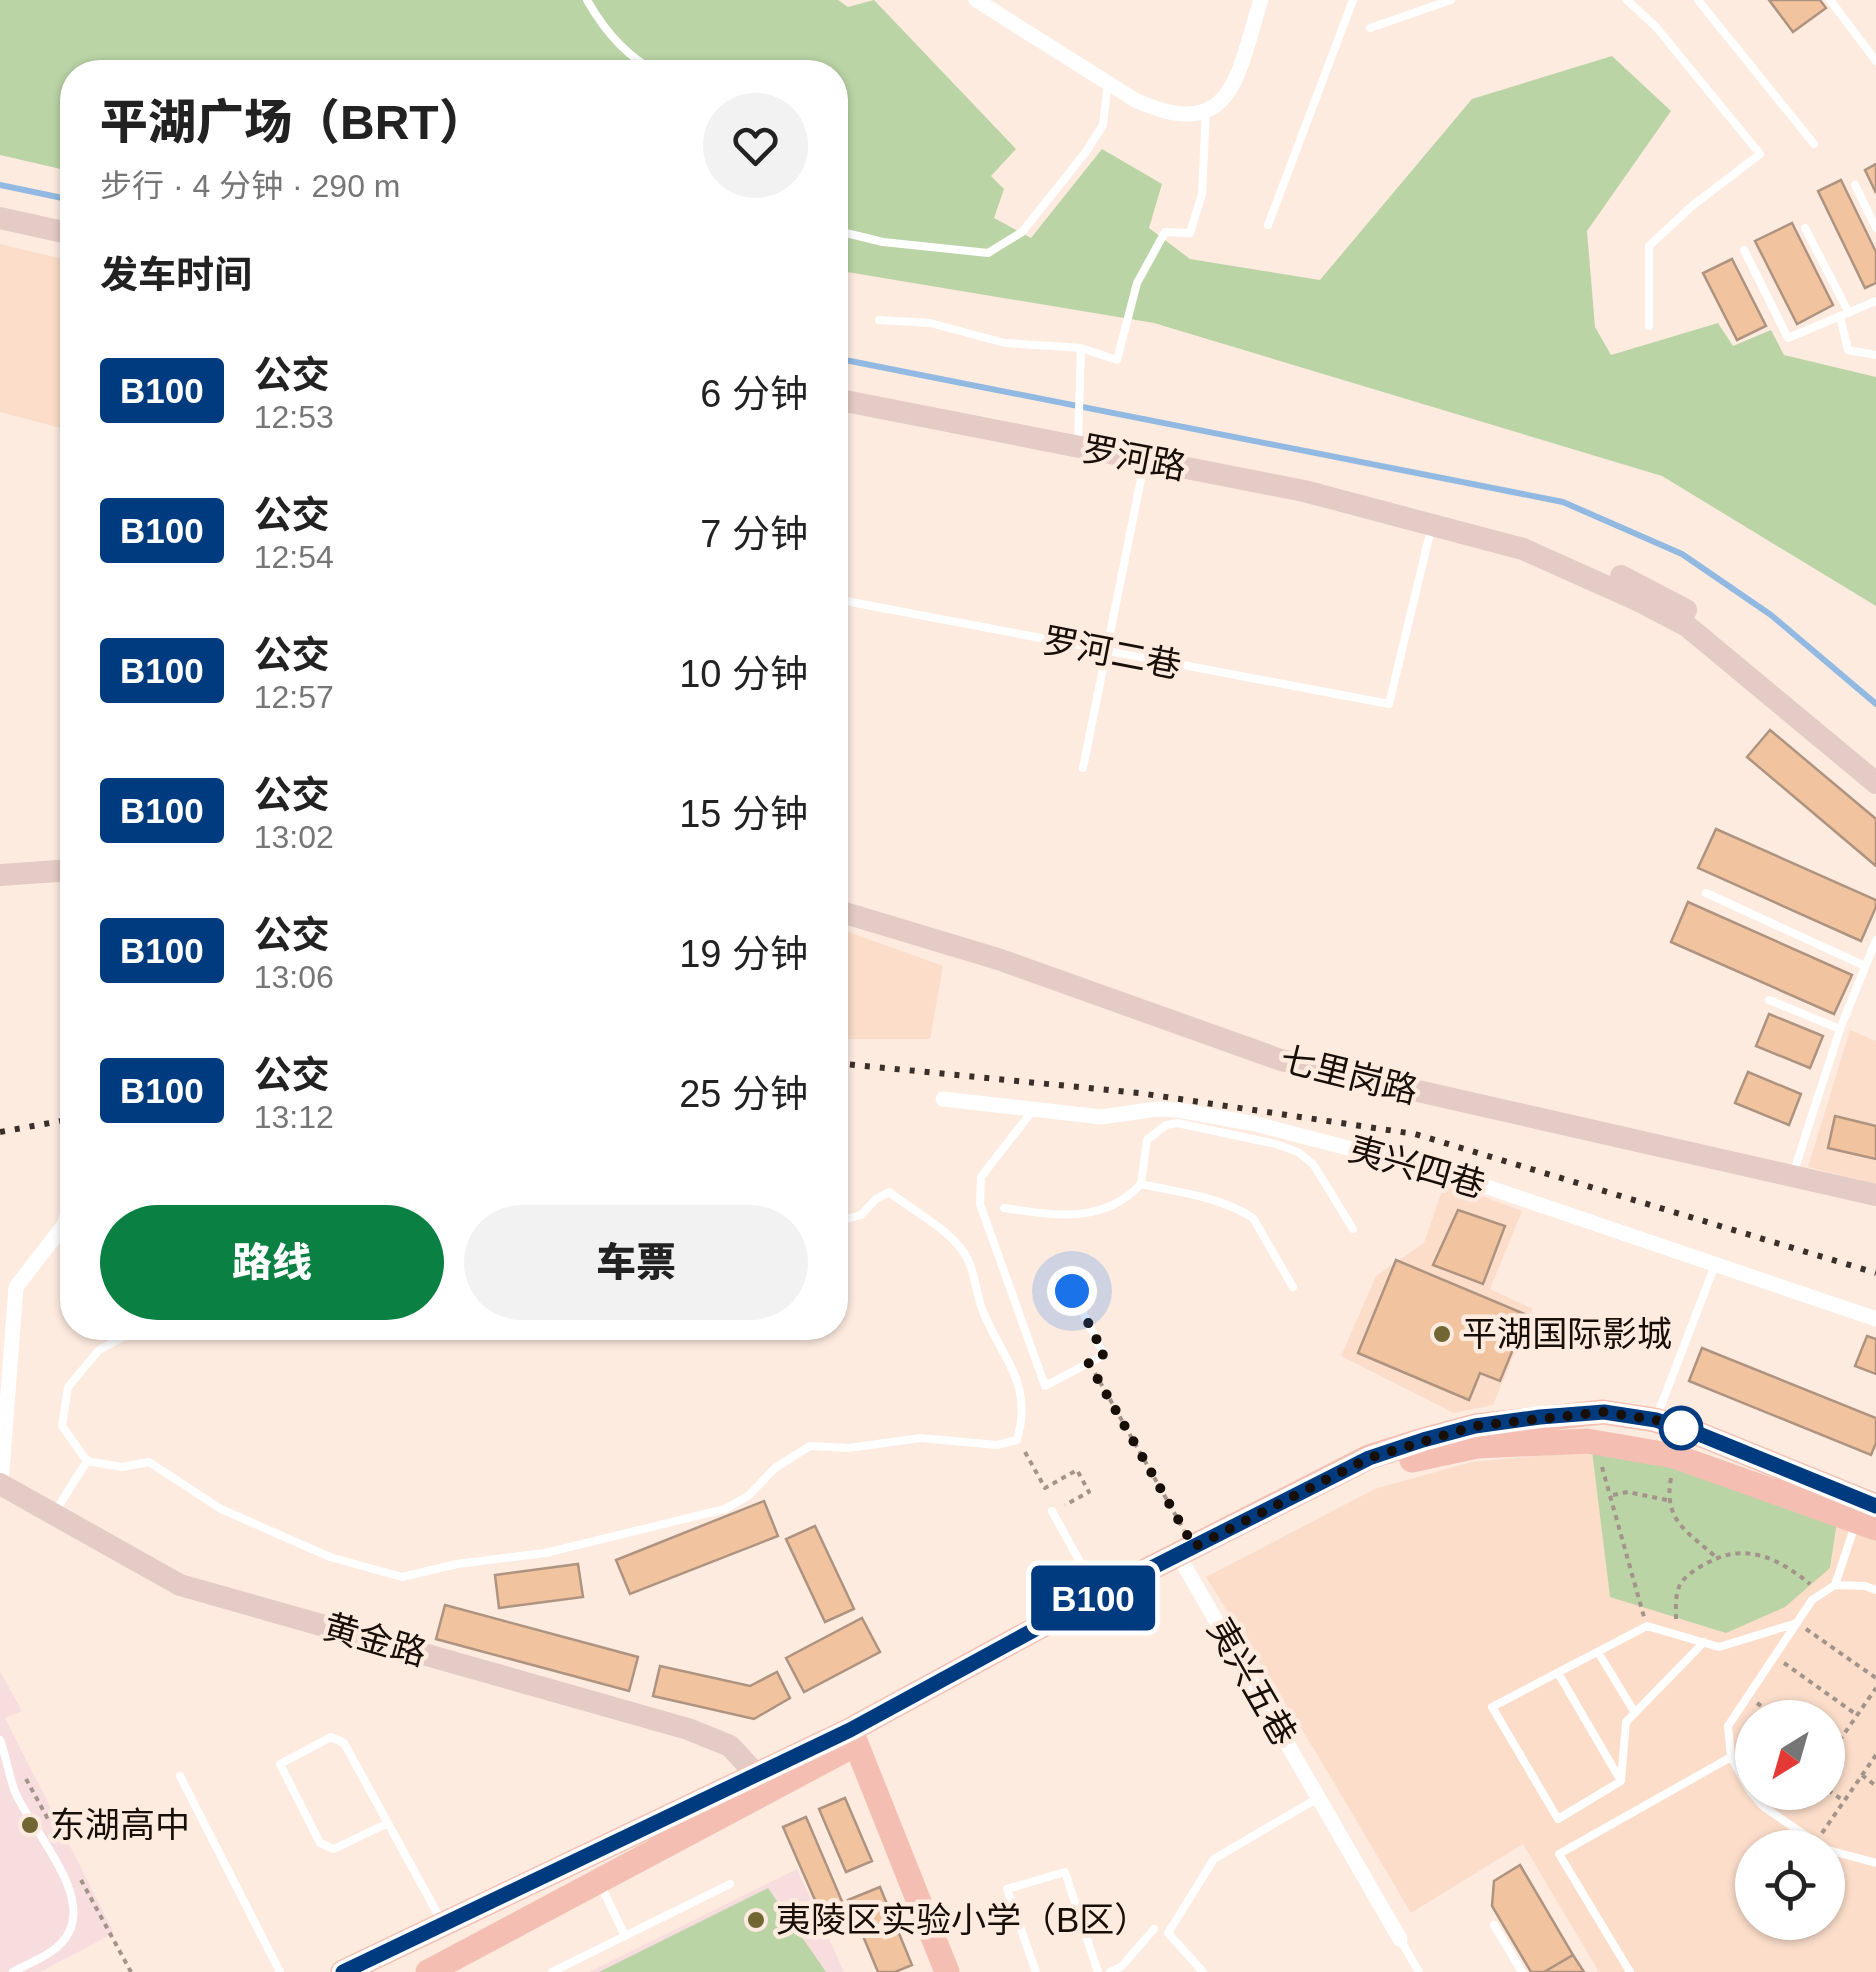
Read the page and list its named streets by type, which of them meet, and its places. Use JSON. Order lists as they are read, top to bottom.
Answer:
{
  "streets": {
    "main road": ["罗河路", "七里岗路", "黄金路"],
    "street": ["夷兴四巷", "夷兴五巷"],
    "lane": ["罗河二巷"]
  },
  "crossings": [
    ["罗河路", "罗河二巷"]
  ],
  "places": ["平湖国际影城", "东湖高中", "夷陵区实验小学（B区）"],
  "lines": ["bus line B100"],
  "north": "bottom left",
  "page": {
    "on_map": "B100",
    "heading": [
      ["平湖广场（BRT）", "步行 · 4 分钟 · 290 m"],
      "发车时间"
    ],
    "list": [
      {
        "mark": "B100",
        "name": "公交",
        "note": "12:53",
        "value": "6 分钟"
      },
      {
        "mark": "B100",
        "name": "公交",
        "note": "12:54",
        "value": "7 分钟"
      },
      {
        "mark": "B100",
        "name": "公交",
        "note": "12:57",
        "value": "10 分钟"
      },
      {
        "mark": "B100",
        "name": "公交",
        "note": "13:02",
        "value": "15 分钟"
      },
      {
        "mark": "B100",
        "name": "公交",
        "note": "13:06",
        "value": "19 分钟"
      },
      {
        "mark": "B100",
        "name": "公交",
        "note": "13:12",
        "value": "25 分钟"
      }
    ],
    "buttons": ["路线", "车票"]
  }
}
